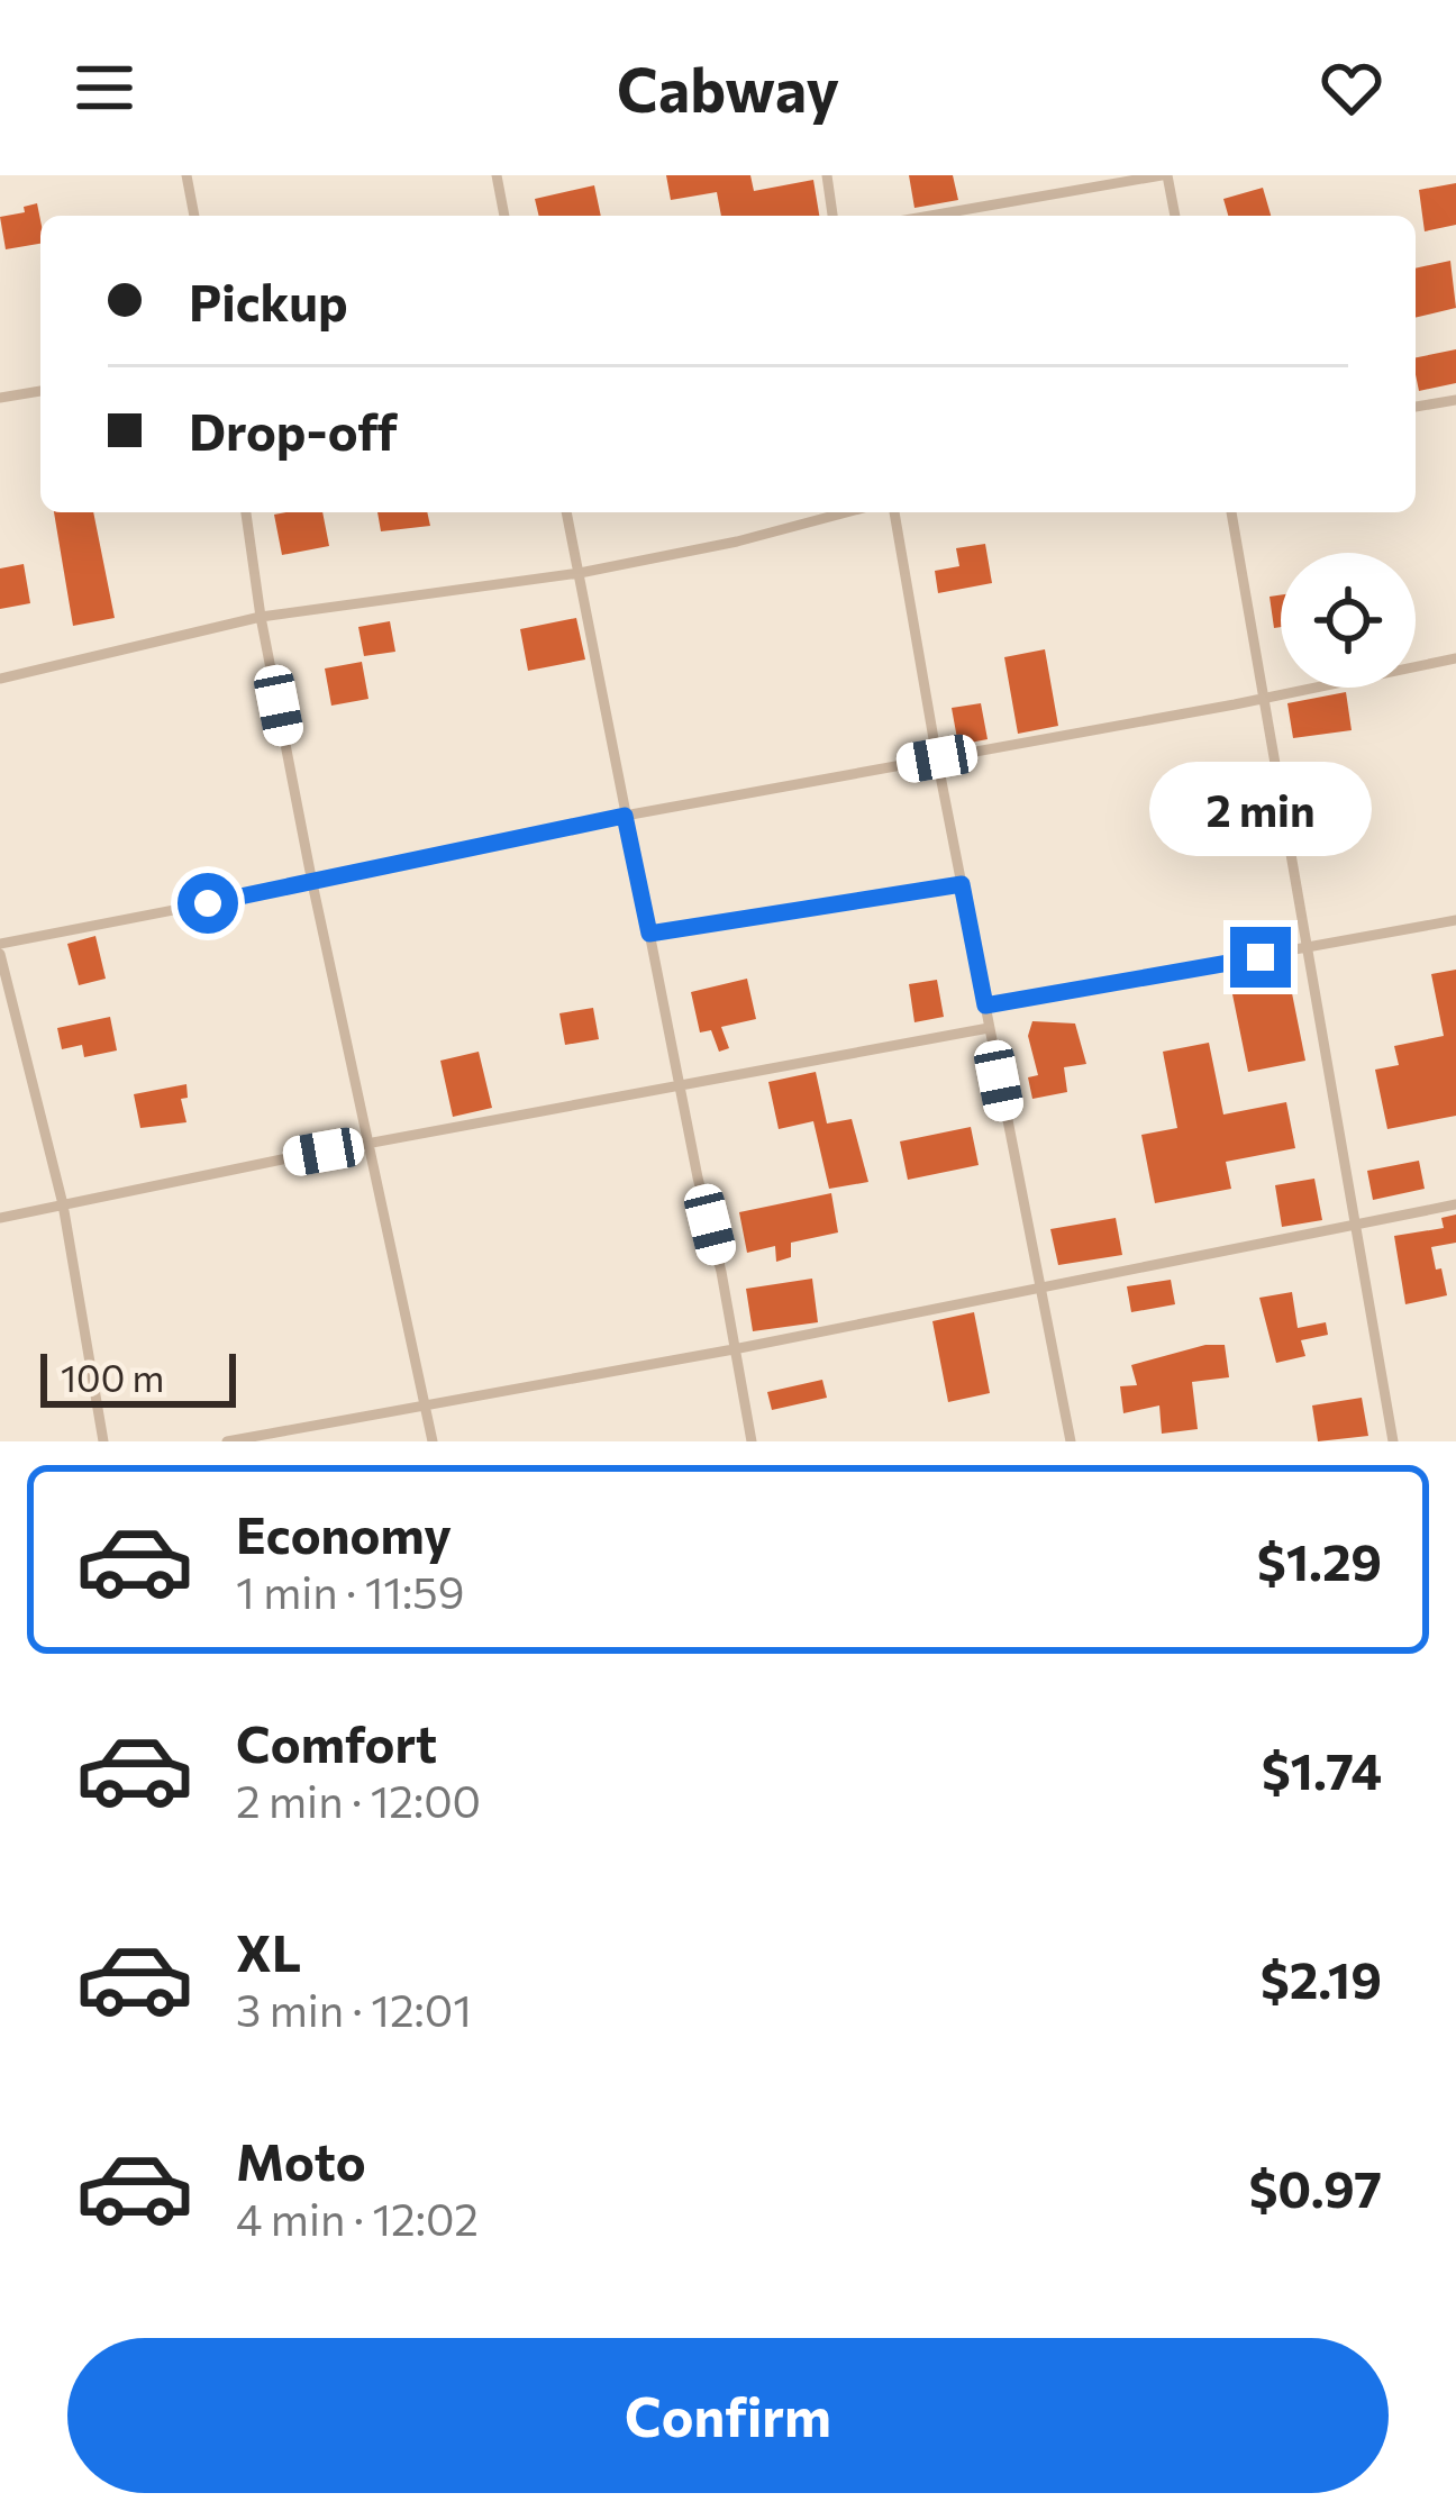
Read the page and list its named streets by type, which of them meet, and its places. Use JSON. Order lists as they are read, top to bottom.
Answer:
{
  "scale_bar": "100 m",
  "page": {
    "header": "Cabway",
    "banner": ["Pickup", "Drop-off"],
    "bubble": "2 min",
    "scale": "100 m",
    "list": [
      {
        "name": "Economy",
        "note": "1 min · 11:59",
        "value": "$1.29"
      },
      {
        "name": "Comfort",
        "note": "2 min · 12:00",
        "value": "$1.74"
      },
      {
        "name": "XL",
        "note": "3 min · 12:01",
        "value": "$2.19"
      },
      {
        "name": "Moto",
        "note": "4 min · 12:02",
        "value": "$0.97"
      }
    ],
    "buttons": "Confirm"
  }
}
